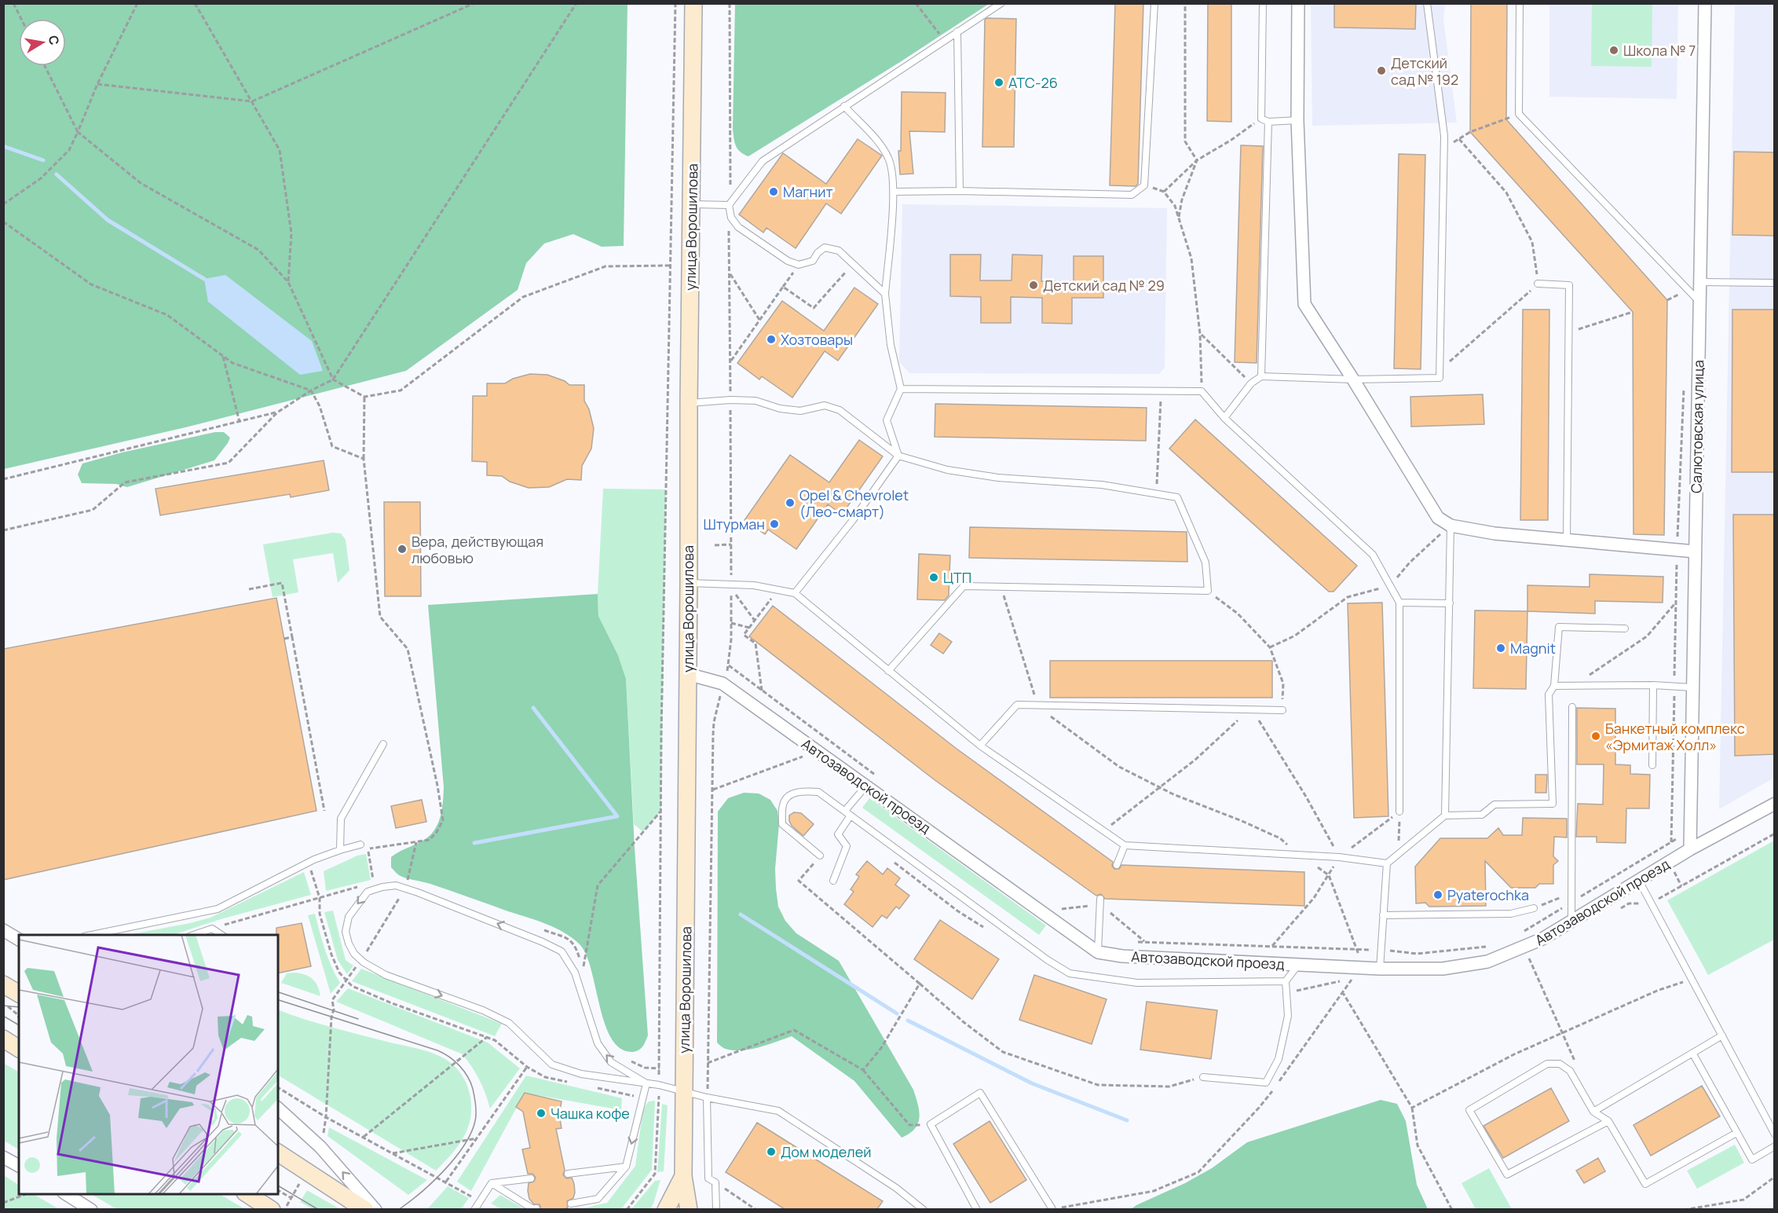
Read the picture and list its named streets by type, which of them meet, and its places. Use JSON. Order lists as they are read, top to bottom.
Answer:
{
  "streets": {
    "main road": ["улица Ворошилова"],
    "street": ["Салютовская улица", "Автозаводской проезд"]
  },
  "crossings": [
    ["улица Ворошилова", "Автозаводской проезд"],
    ["Салютовская улица", "Автозаводской проезд"]
  ],
  "places": [
    "Школа № 7",
    "Детский сад № 192",
    "АТС-26",
    "Магнит",
    "Детский сад № 29",
    "Хозтовары",
    "Opel & Chevrolet (Лео-смарт)",
    "Штурман",
    "Вера, действующая любовью",
    "ЦТП",
    "Magnit",
    "Банкетный комплекс «Эрмитаж Холл»",
    "Pyaterochka",
    "Чашка кофе",
    "Дом моделей"
  ],
  "north": "right"
}
